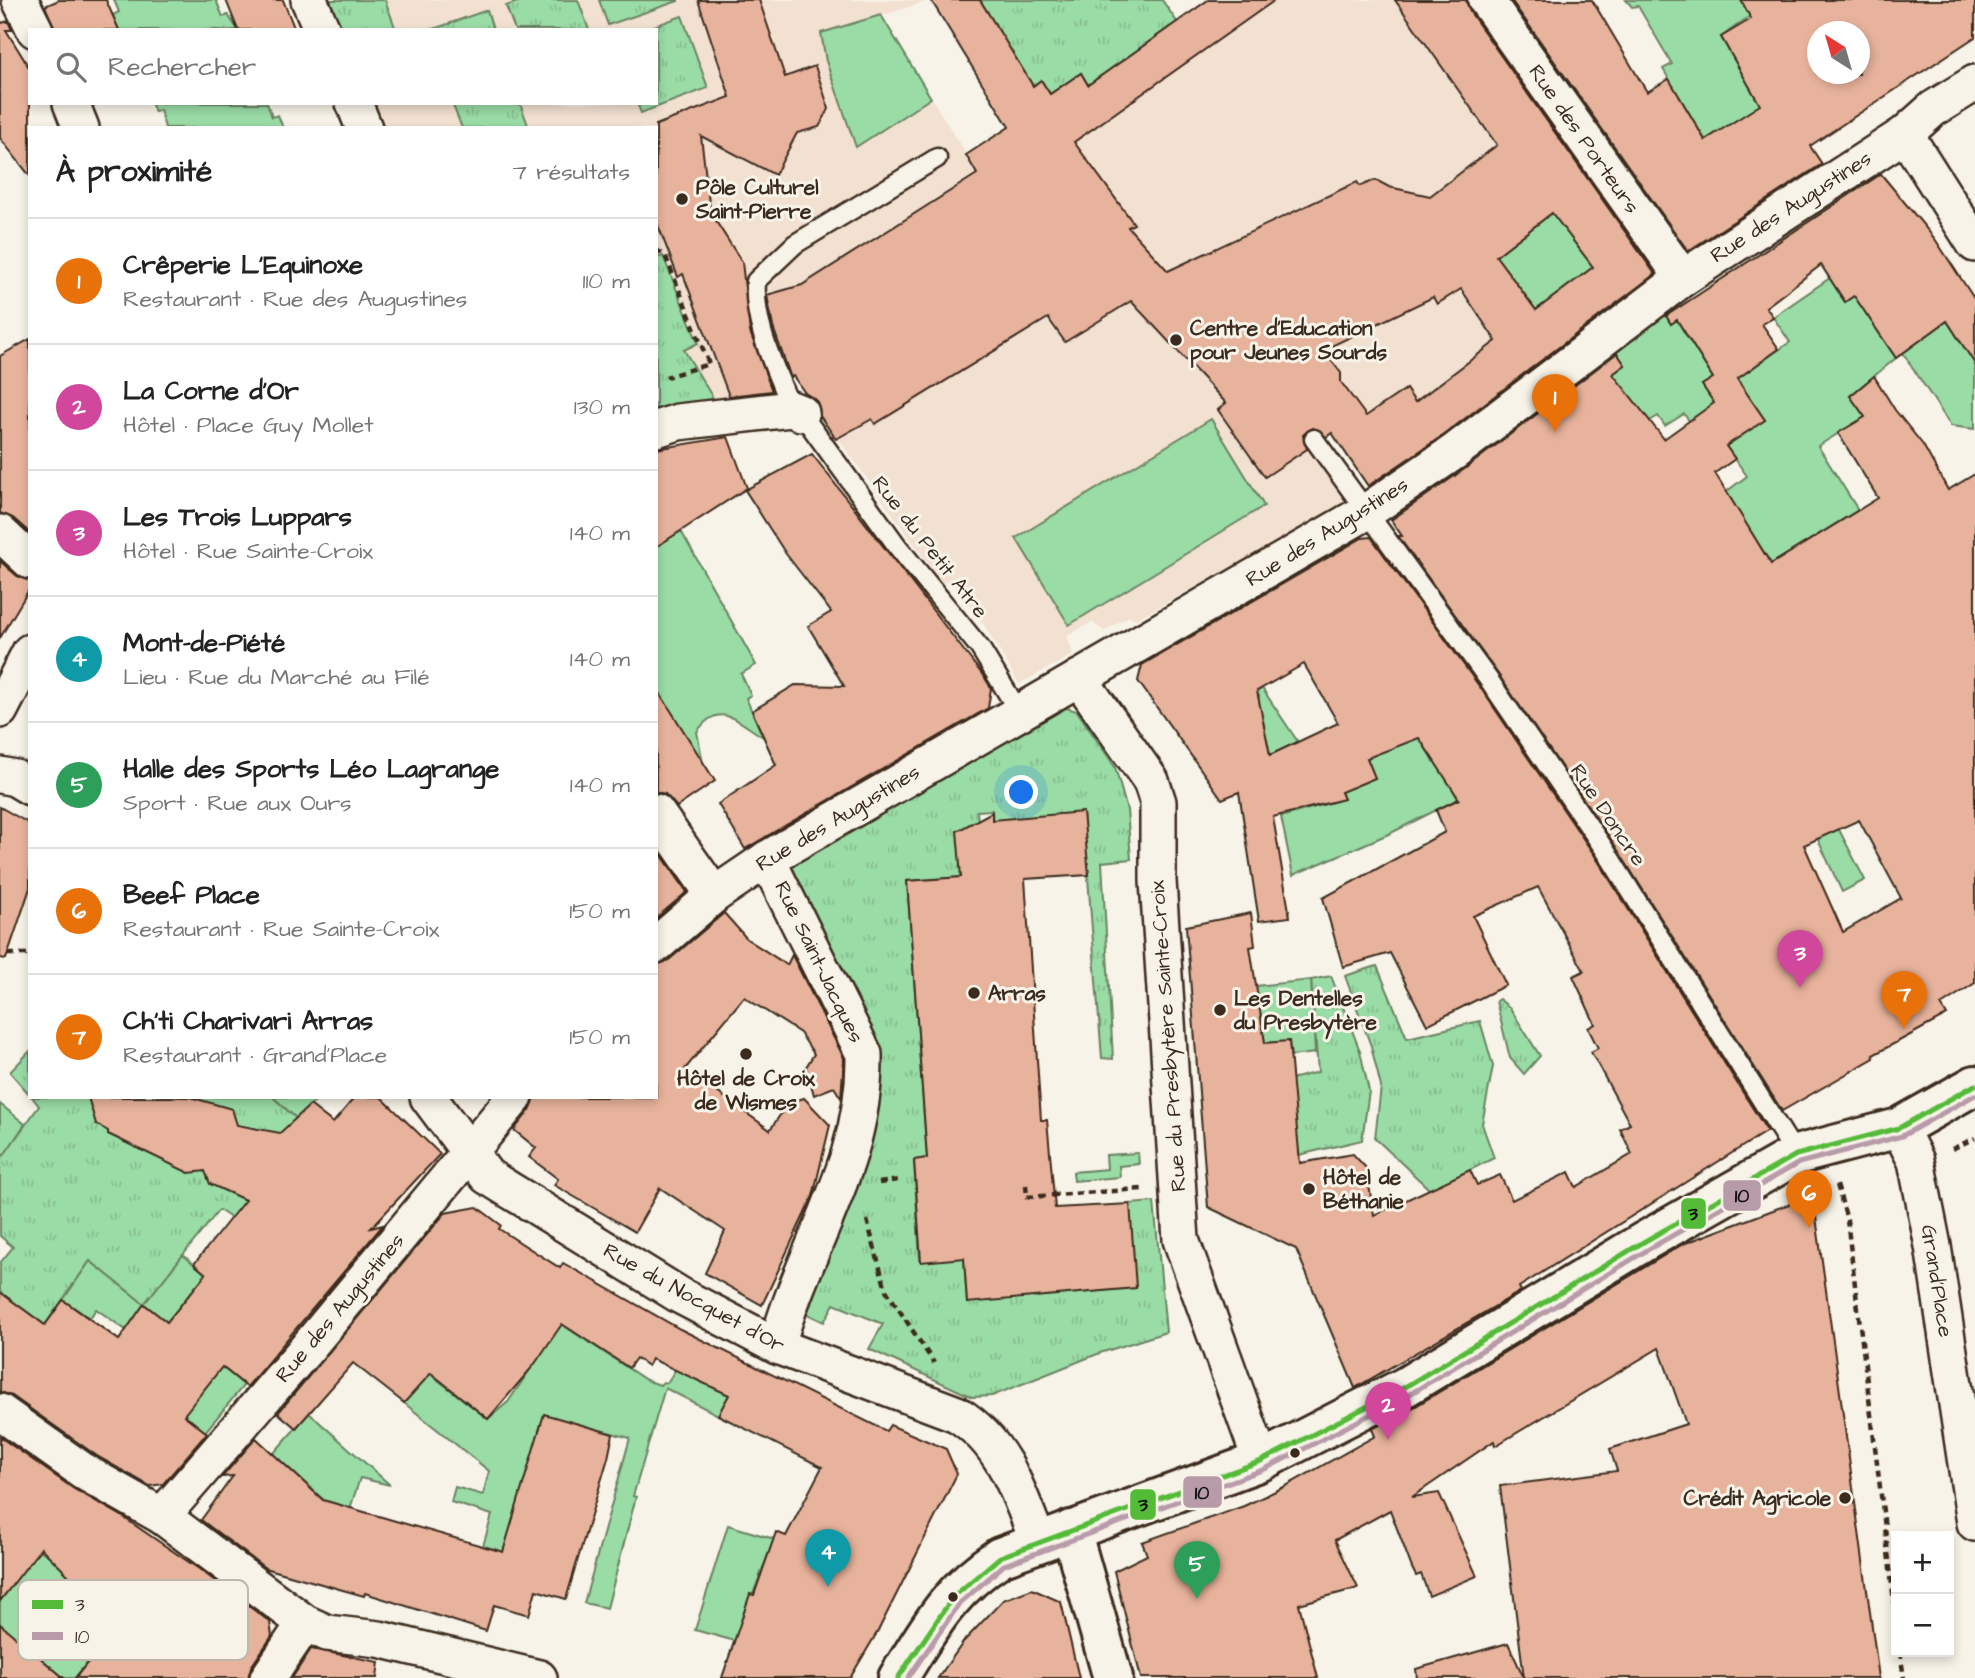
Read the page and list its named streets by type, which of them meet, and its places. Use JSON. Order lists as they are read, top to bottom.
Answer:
{
  "streets": {
    "street": [
      "Rue des Porteurs",
      "Rue des Augustines",
      "Rue Saint-Jacques",
      "Rue du Presbytère Sainte-Croix",
      "Grand'Place",
      "Rue du Nocquet d'Or"
    ],
    "lane": ["Rue du Petit Atre", "Rue Doncre"]
  },
  "crossings": [
    ["Rue des Porteurs", "Rue des Augustines"],
    ["Rue des Augustines", "Rue du Petit Atre"],
    ["Rue des Augustines", "Rue Doncre"],
    ["Rue des Augustines", "Rue Saint-Jacques"],
    ["Rue des Augustines", "Rue du Presbytère Sainte-Croix"],
    ["Rue des Augustines", "Rue du Nocquet d'Or"],
    ["Rue Saint-Jacques", "Rue du Nocquet d'Or"]
  ],
  "places": [
    "Pôle Culturel Saint-Pierre",
    "Centre d'Education pour Jeunes Sourds",
    "Arras",
    "Les Dentelles du Presbytère",
    "Hôtel de Croix de Wismes",
    "Hôtel de Béthanie",
    "Crédit Agricole"
  ],
  "lines": ["transit line 3", "transit line 10"],
  "legend": ["3", "10"],
  "north": "top left",
  "page": {
    "search": "Rechercher",
    "heading": ["À proximité", "7 résultats"],
    "list": [
      {
        "mark": "1",
        "name": "Crêperie L'Equinoxe",
        "note": "Restaurant · Rue des Augustines",
        "value": "110 m"
      },
      {
        "mark": "2",
        "name": "La Corne d'Or",
        "note": "Hôtel · Place Guy Mollet",
        "value": "130 m"
      },
      {
        "mark": "3",
        "name": "Les Trois Luppars",
        "note": "Hôtel · Rue Sainte-Croix",
        "value": "140 m"
      },
      {
        "mark": "4",
        "name": "Mont-de-Piété",
        "note": "Lieu · Rue du Marché au Filé",
        "value": "140 m"
      },
      {
        "mark": "5",
        "name": "Halle des Sports Léo Lagrange",
        "note": "Sport · Rue aux Ours",
        "value": "140 m"
      },
      {
        "mark": "6",
        "name": "Beef Place",
        "note": "Restaurant · Rue Sainte-Croix",
        "value": "150 m"
      },
      {
        "mark": "7",
        "name": "Ch'ti Charivari Arras",
        "note": "Restaurant · Grand'Place",
        "value": "150 m"
      }
    ],
    "pins": [
      "1",
      "3",
      "7",
      "6",
      "2",
      "4",
      "5"
    ],
    "map_buttons": ["+", "−"]
  }
}
